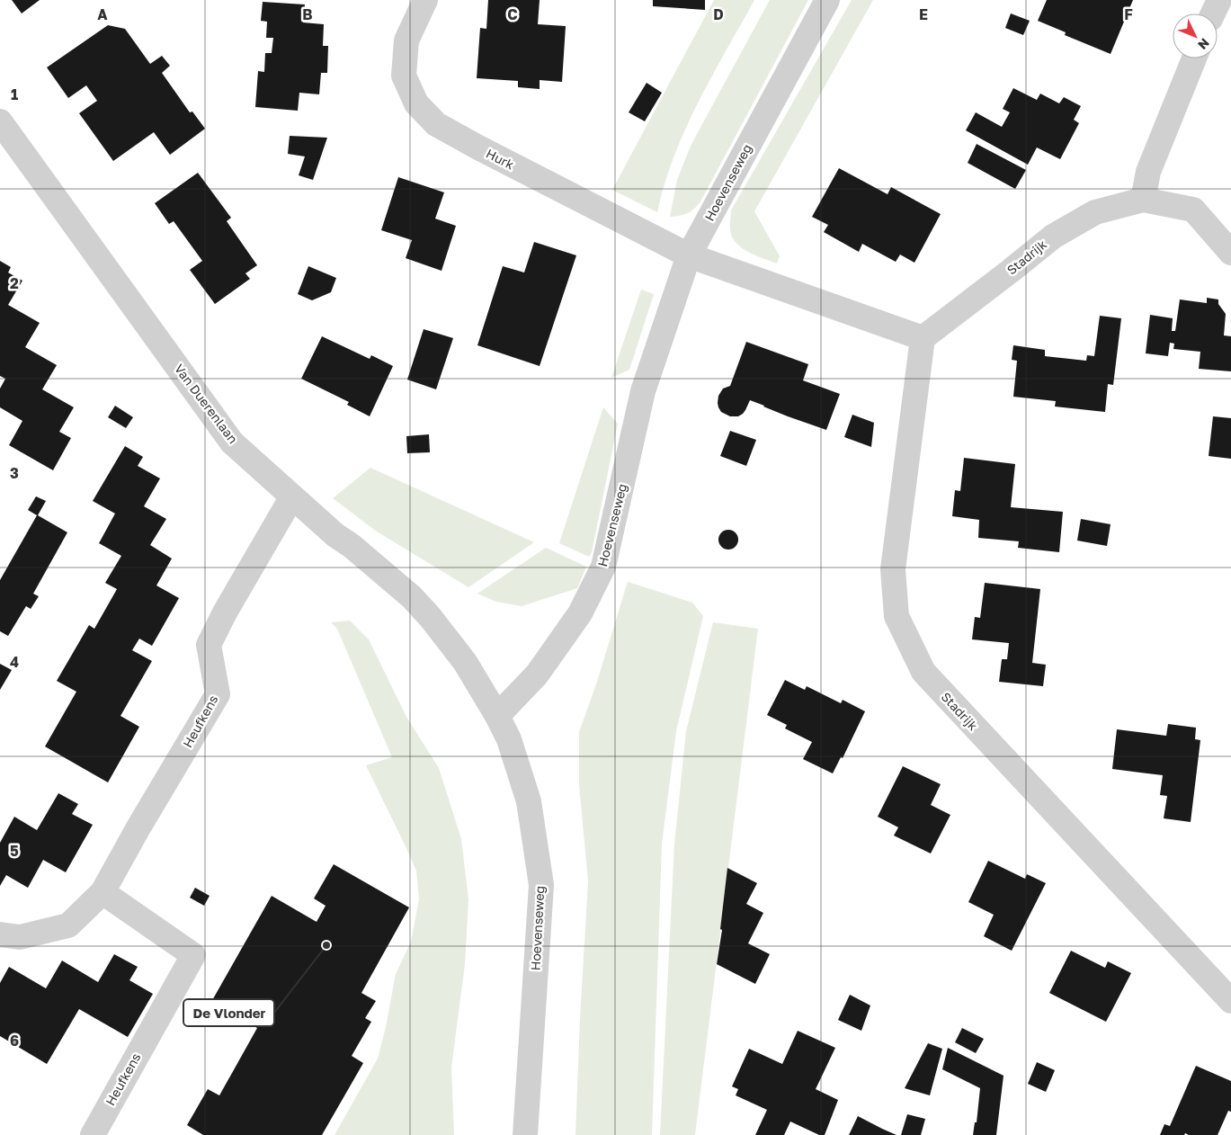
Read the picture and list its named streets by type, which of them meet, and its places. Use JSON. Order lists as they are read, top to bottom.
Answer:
{
  "streets": {
    "street": [
      "Hurk",
      "Hoevenseweg",
      "Stadrijk",
      "Van Duerenlaan",
      "Heufkens"
    ]
  },
  "crossings": [
    ["Hurk", "Hoevenseweg"],
    ["Hoevenseweg", "Van Duerenlaan"],
    ["Van Duerenlaan", "Heufkens"]
  ],
  "places": ["De Vlonder"],
  "north": "bottom right",
  "grid": {
    "columns": [
      "A",
      "B",
      "C",
      "D",
      "E",
      "F"
    ],
    "rows": [
      "1",
      "2",
      "3",
      "4",
      "5",
      "6"
    ]
  }
}
